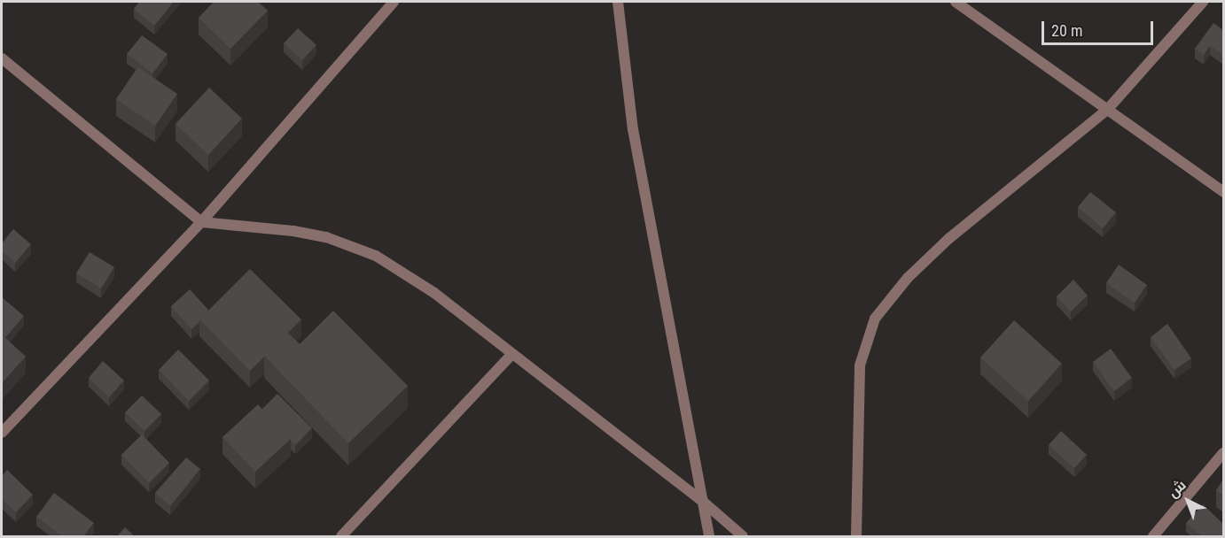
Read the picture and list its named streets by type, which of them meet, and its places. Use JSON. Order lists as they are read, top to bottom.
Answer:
{
  "scale_bar": "20 m",
  "north": "top left"
}
